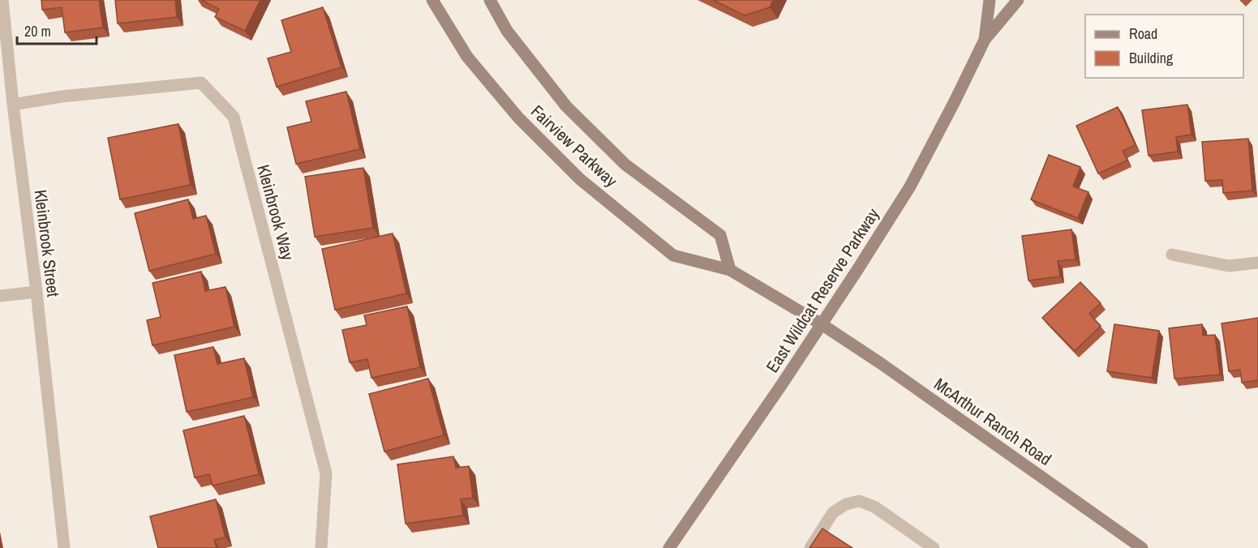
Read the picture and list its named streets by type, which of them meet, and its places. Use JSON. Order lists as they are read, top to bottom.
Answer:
{
  "streets": {
    "main road": ["Fairview Parkway", "East Wildcat Reserve Parkway", "McArthur Ranch Road"],
    "street": ["Kleinbrook Way", "Kleinbrook Street"]
  },
  "crossings": [
    ["Fairview Parkway", "East Wildcat Reserve Parkway"],
    ["Fairview Parkway", "McArthur Ranch Road"],
    ["Kleinbrook Way", "Kleinbrook Street"],
    ["East Wildcat Reserve Parkway", "McArthur Ranch Road"]
  ],
  "legend": ["Road", "Building"],
  "scale_bar": "20 m"
}
